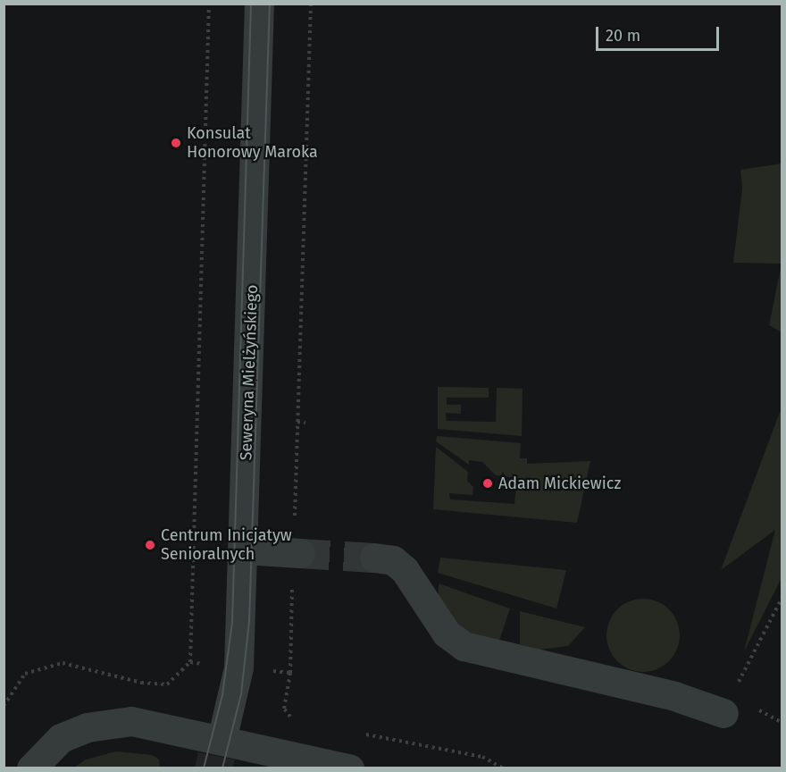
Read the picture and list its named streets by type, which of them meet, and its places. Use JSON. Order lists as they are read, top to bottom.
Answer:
{
  "streets": {
    "street": ["Seweryna Mielżyńskiego"]
  },
  "places": ["Konsulat Honorowy Maroka", "Adam Mickiewicz", "Centrum Inicjatyw Senioralnych"],
  "scale_bar": "20 m"
}
